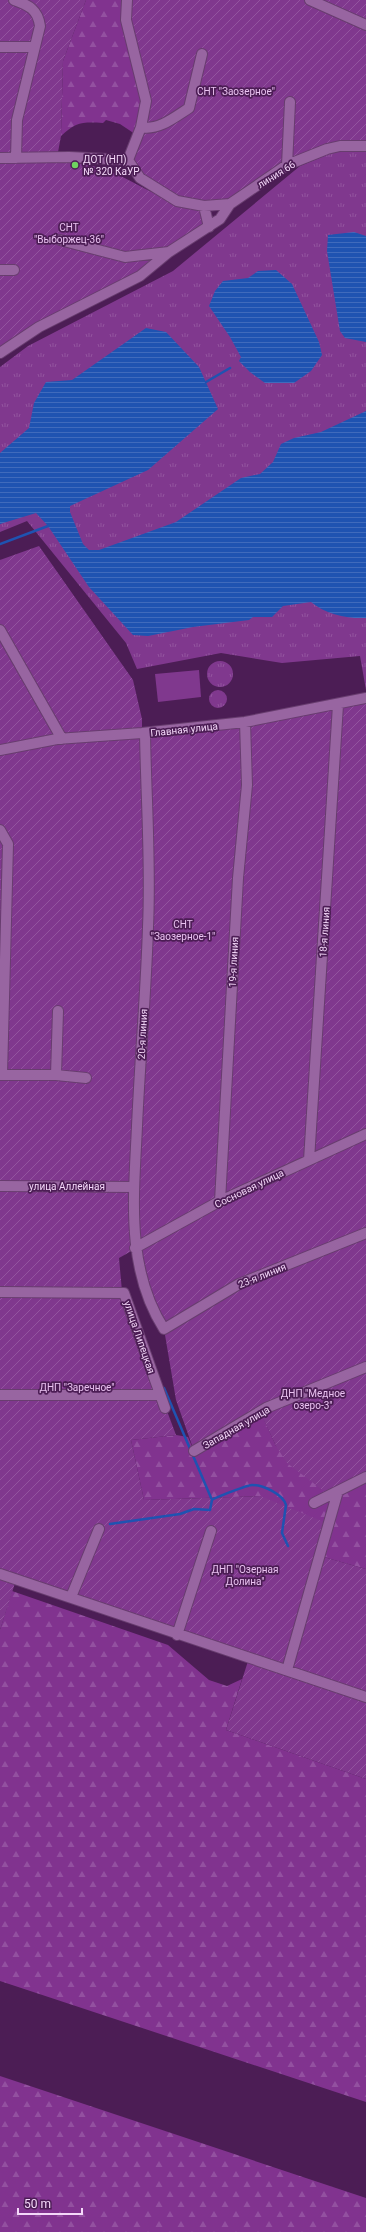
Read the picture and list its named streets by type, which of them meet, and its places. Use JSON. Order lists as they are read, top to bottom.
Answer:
{
  "streets": {
    "street": [
      "линия 66",
      "Главная улица",
      "18-я линия",
      "19-я линия",
      "20-я линия",
      "улица Аллейная",
      "Сосновая улица",
      "23-я линия",
      "улица Липецкая",
      "Западная улица"
    ]
  },
  "crossings": [
    ["Главная улица", "18-я линия"],
    ["Главная улица", "19-я линия"],
    ["Главная улица", "20-я линия"],
    ["18-я линия", "Сосновая улица"],
    ["19-я линия", "Сосновая улица"],
    ["20-я линия", "улица Аллейная"],
    ["20-я линия", "Сосновая улица"],
    ["20-я линия", "23-я линия"]
  ],
  "parks": [
    "СНТ \"Заозерное\"",
    "СНТ \"Выборжец-36\"",
    "СНТ \"Заозерное-1\"",
    "ДНП \"Заречное\"",
    "ДНП \"Медное озеро-3\"",
    "ДНП \"Озерная Долина\""
  ],
  "places": ["ДОТ (НП) № 320 КаУР"],
  "scale_bar": "50 m"
}
